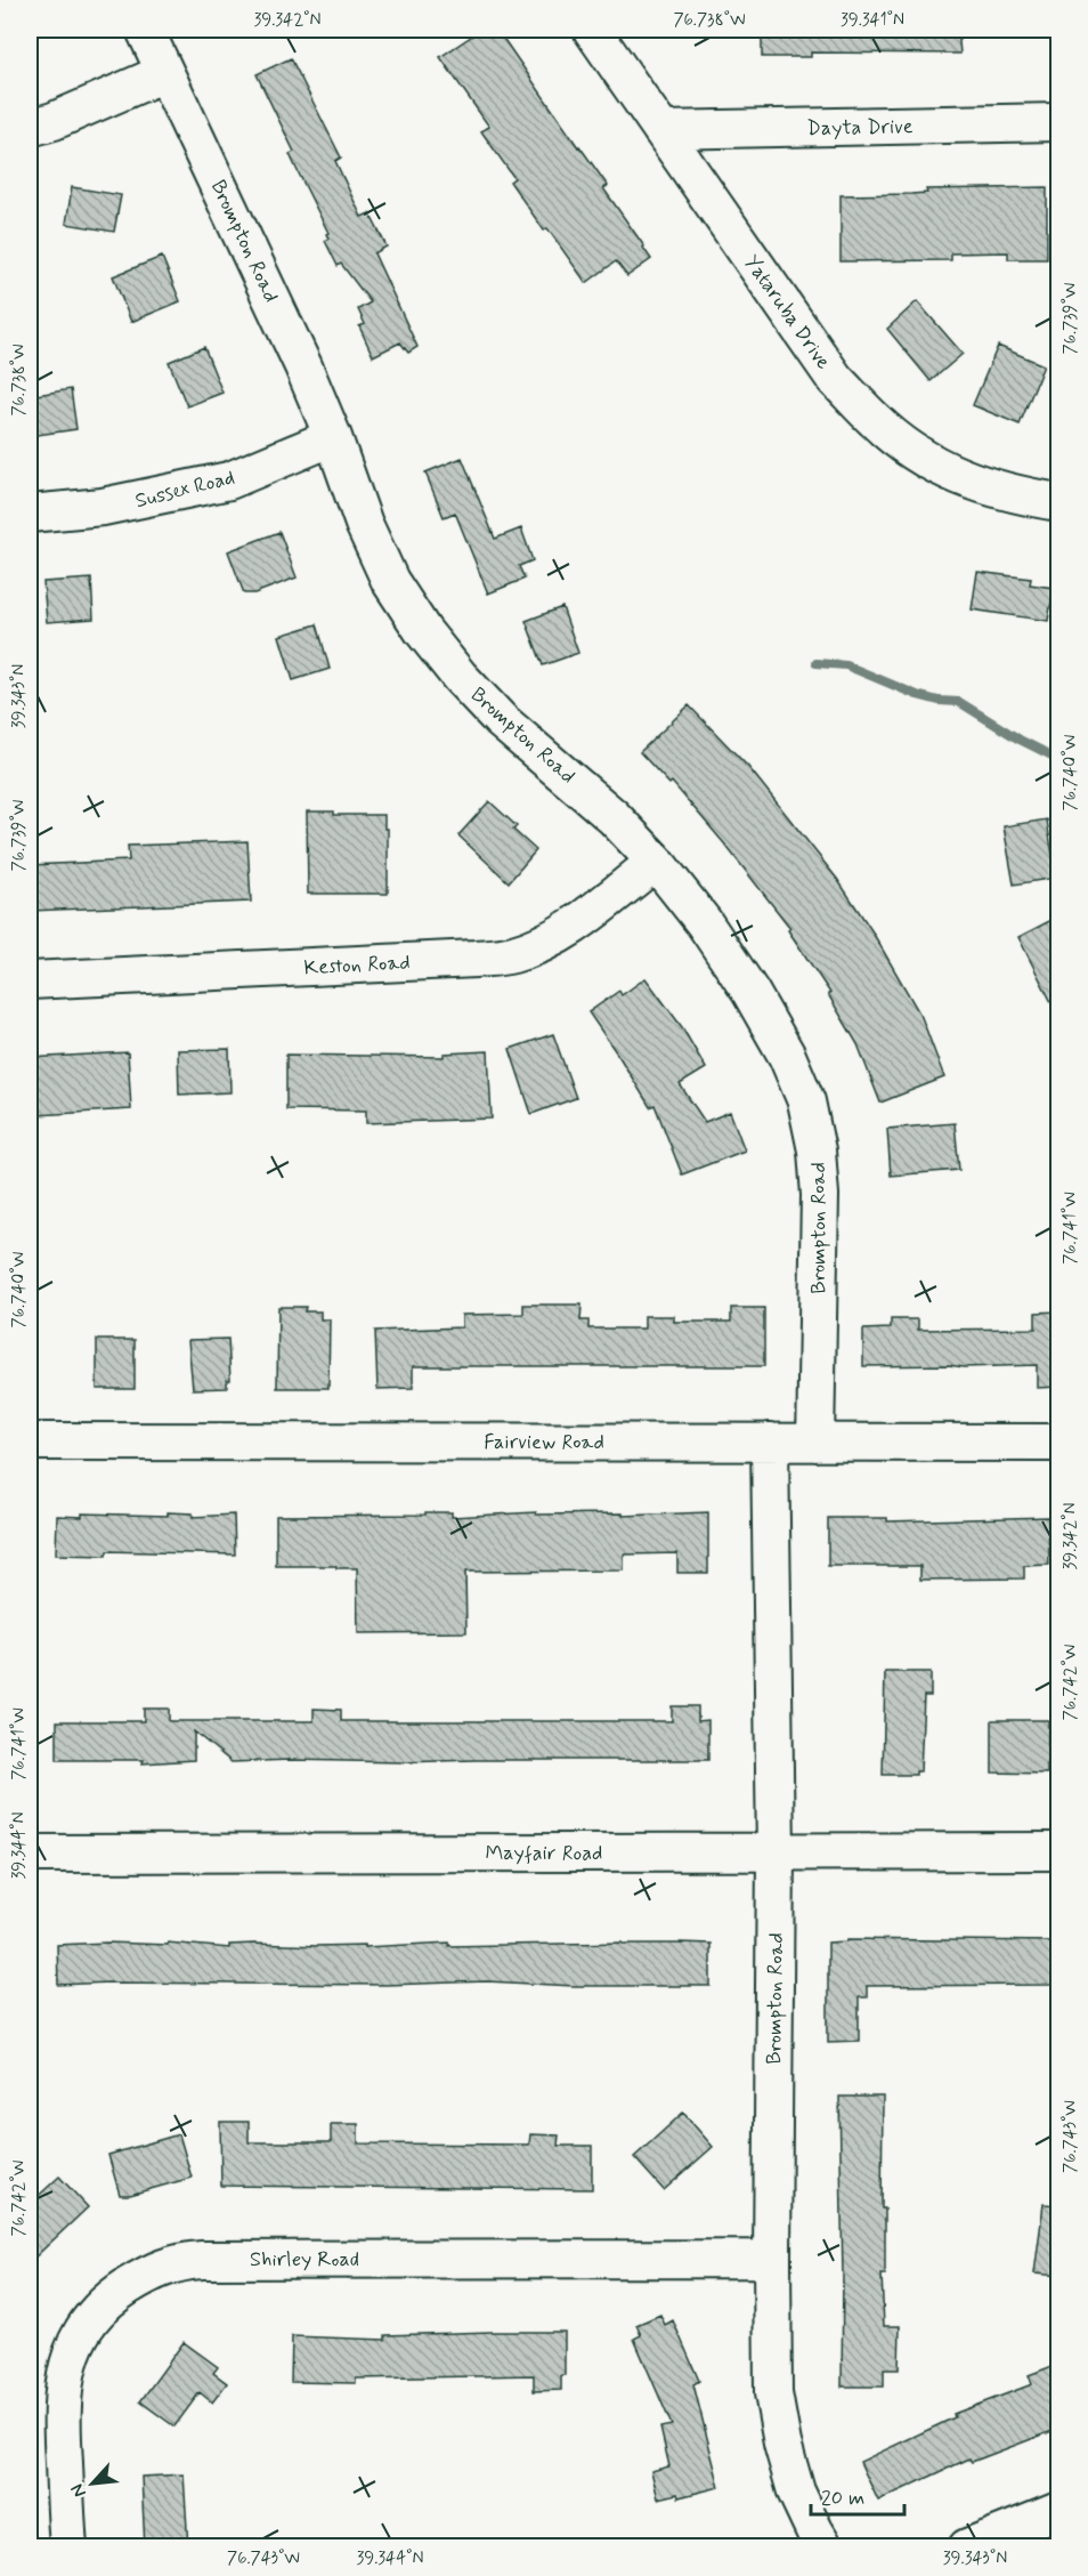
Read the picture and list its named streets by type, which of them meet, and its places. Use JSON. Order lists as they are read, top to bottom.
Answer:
{
  "streets": {
    "street": [
      "Dayta Drive",
      "Brompton Road",
      "Yataruba Drive",
      "Sussex Road",
      "Keston Road",
      "Fairview Road",
      "Mayfair Road",
      "Shirley Road"
    ]
  },
  "crossings": [
    ["Dayta Drive", "Yataruba Drive"],
    ["Brompton Road", "Sussex Road"],
    ["Brompton Road", "Keston Road"],
    ["Brompton Road", "Fairview Road"],
    ["Brompton Road", "Mayfair Road"],
    ["Brompton Road", "Shirley Road"]
  ],
  "scale_bar": "20 m",
  "north": "bottom left",
  "coordinates": [
    "39.342°N",
    "76.738°W",
    "39.341°N",
    "76.739°W",
    "39.343°N",
    "76.740°W",
    "76.741°W",
    "76.742°W",
    "39.344°N",
    "76.743°W"
  ]
}
